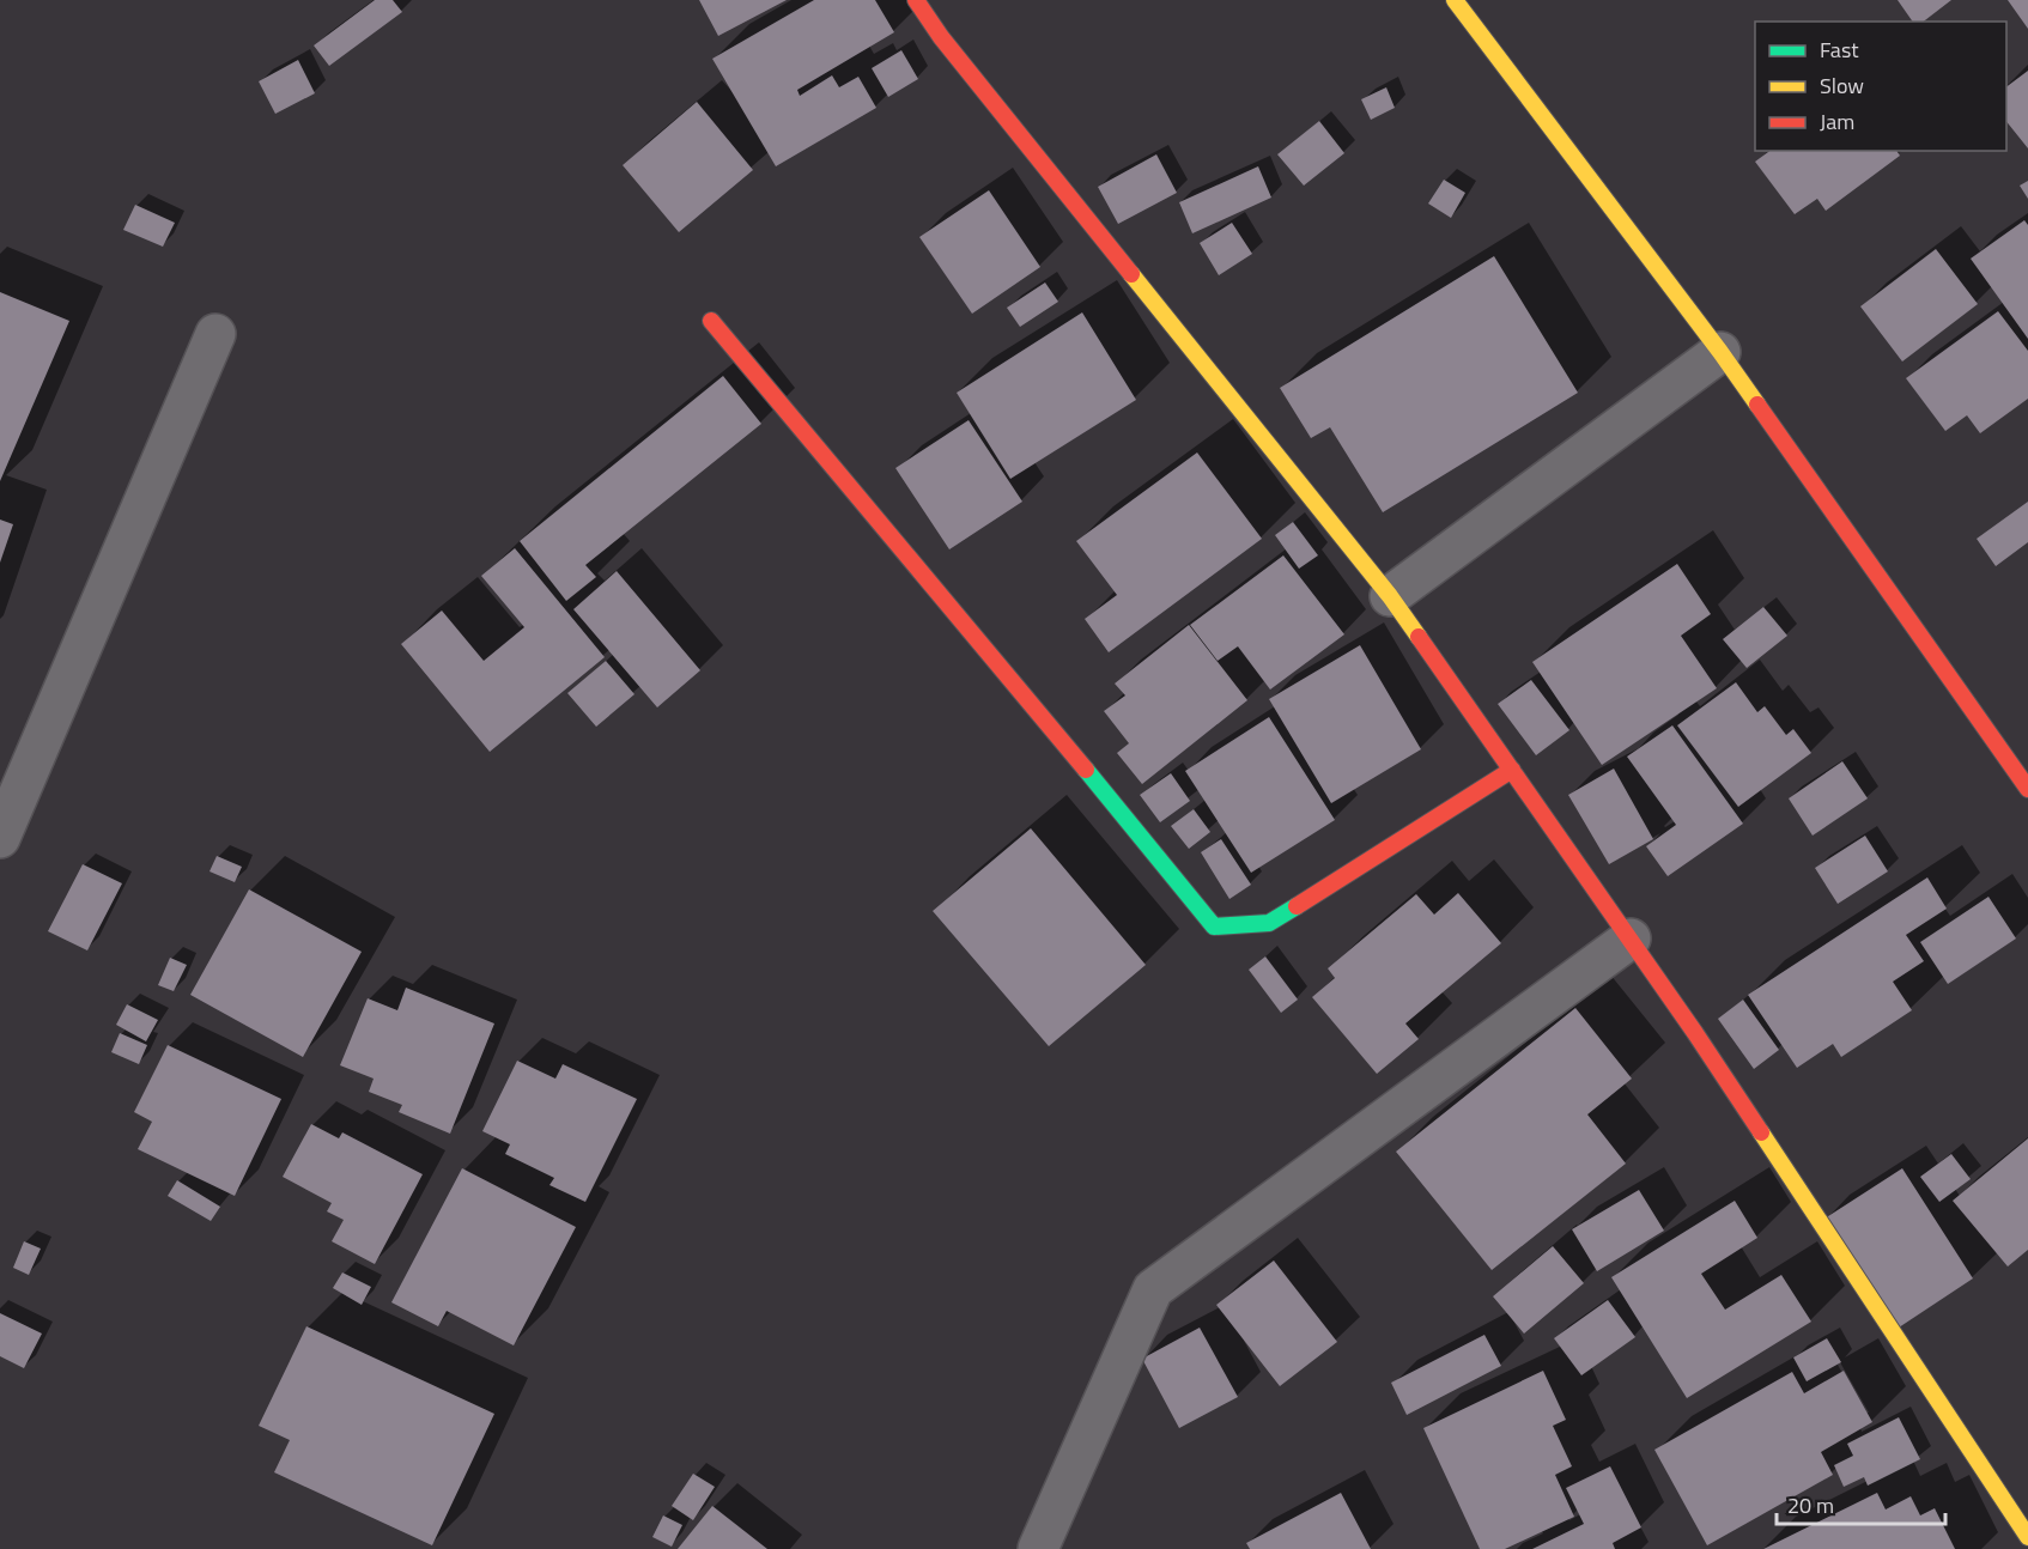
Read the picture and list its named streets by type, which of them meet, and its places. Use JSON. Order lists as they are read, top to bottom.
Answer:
{
  "legend": ["Fast", "Slow", "Jam"],
  "scale_bar": "20 m"
}
